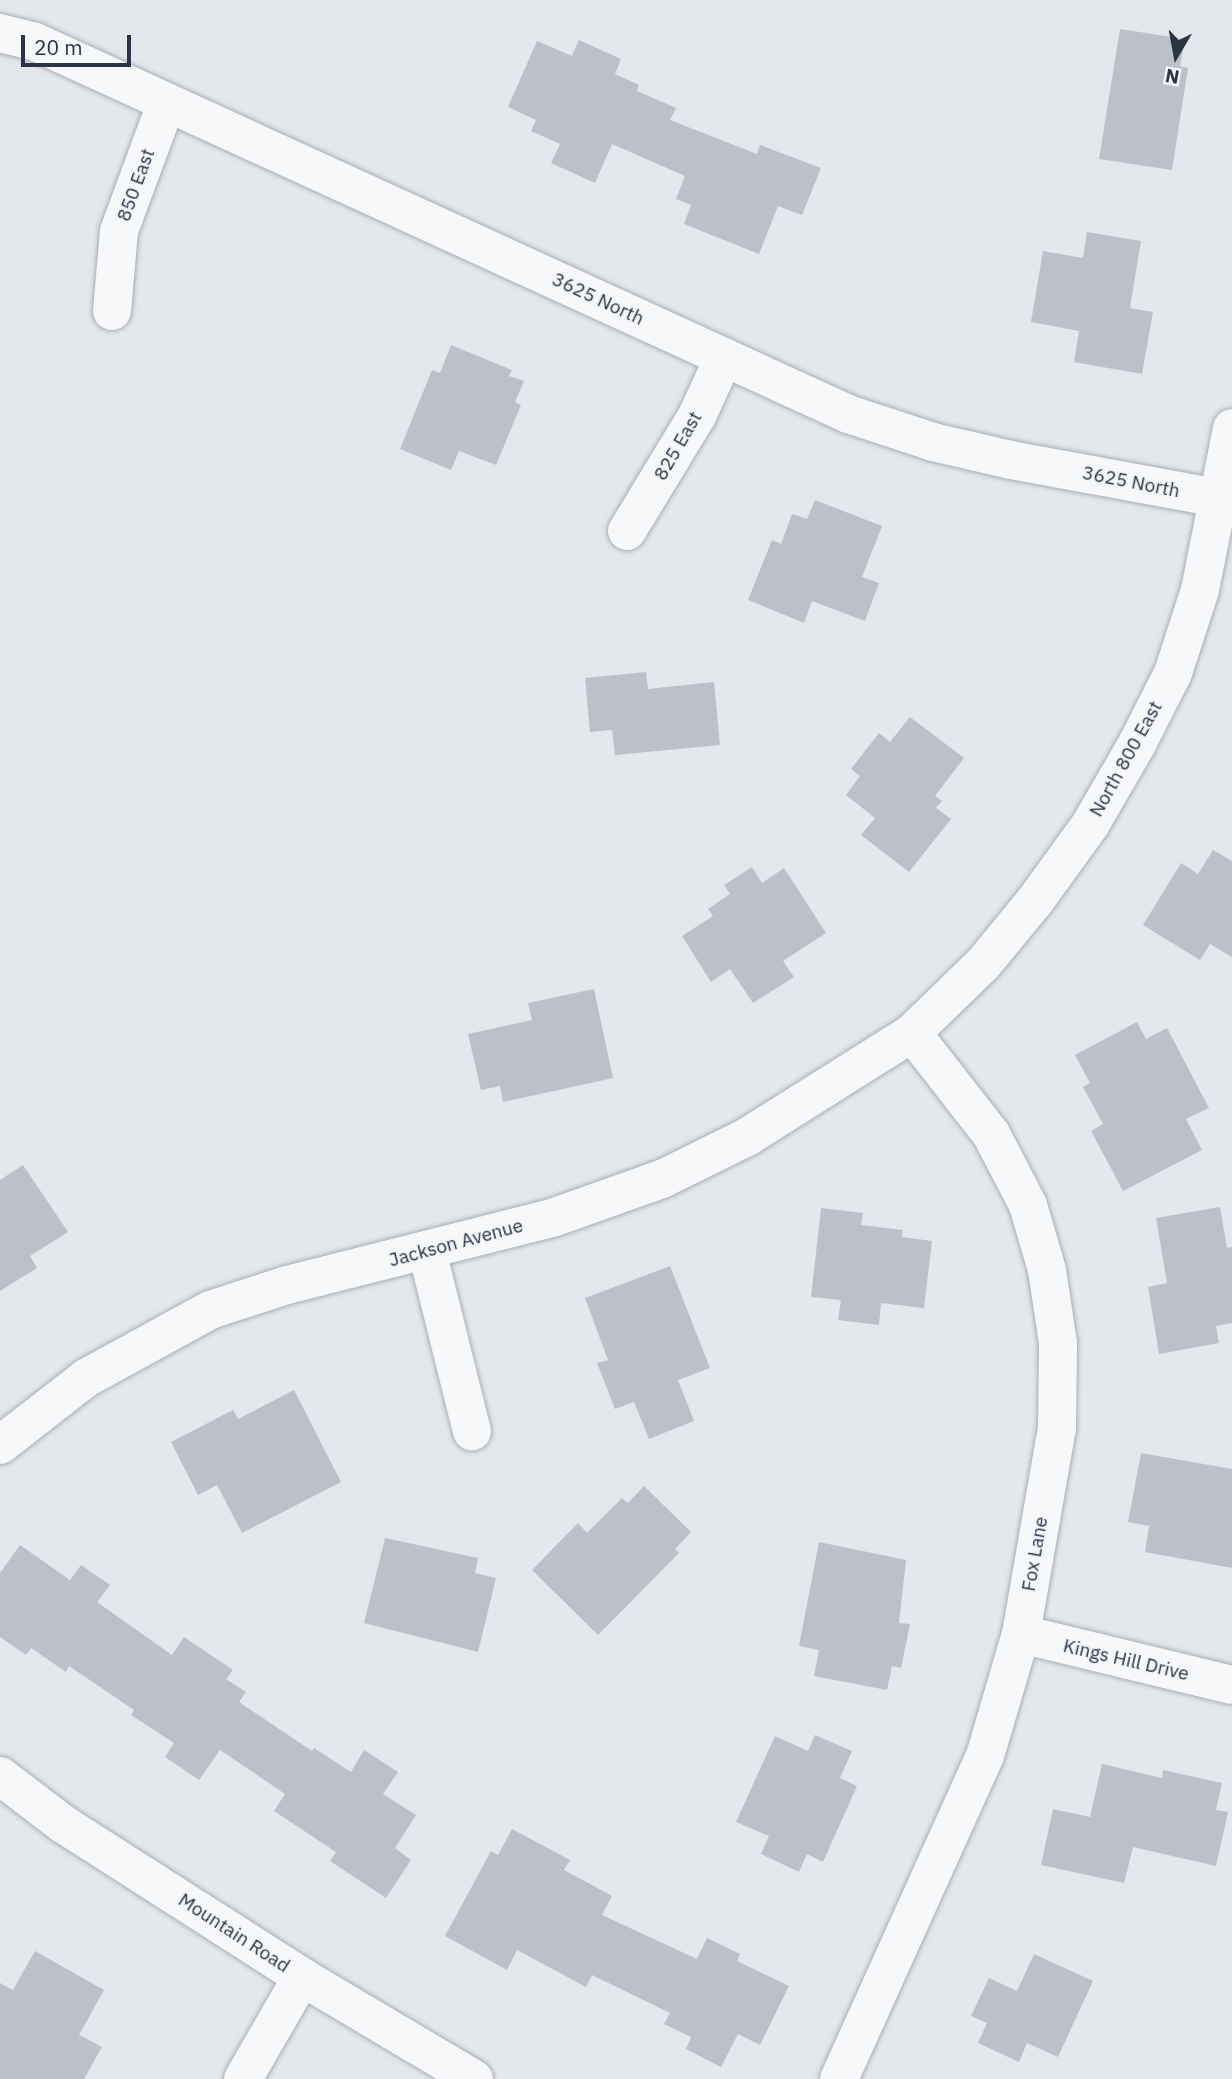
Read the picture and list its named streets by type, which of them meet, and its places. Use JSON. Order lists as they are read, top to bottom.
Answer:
{
  "streets": {
    "street": [
      "850 East",
      "3625 North",
      "825 East",
      "North 800 East",
      "Jackson Avenue",
      "Fox Lane",
      "Kings Hill Drive",
      "Mountain Road"
    ]
  },
  "crossings": [
    ["850 East", "3625 North"],
    ["3625 North", "825 East"],
    ["3625 North", "North 800 East"],
    ["North 800 East", "Jackson Avenue"],
    ["North 800 East", "Fox Lane"],
    ["Jackson Avenue", "Fox Lane"],
    ["Fox Lane", "Kings Hill Drive"]
  ],
  "scale_bar": "20 m",
  "north": "bottom"
}
